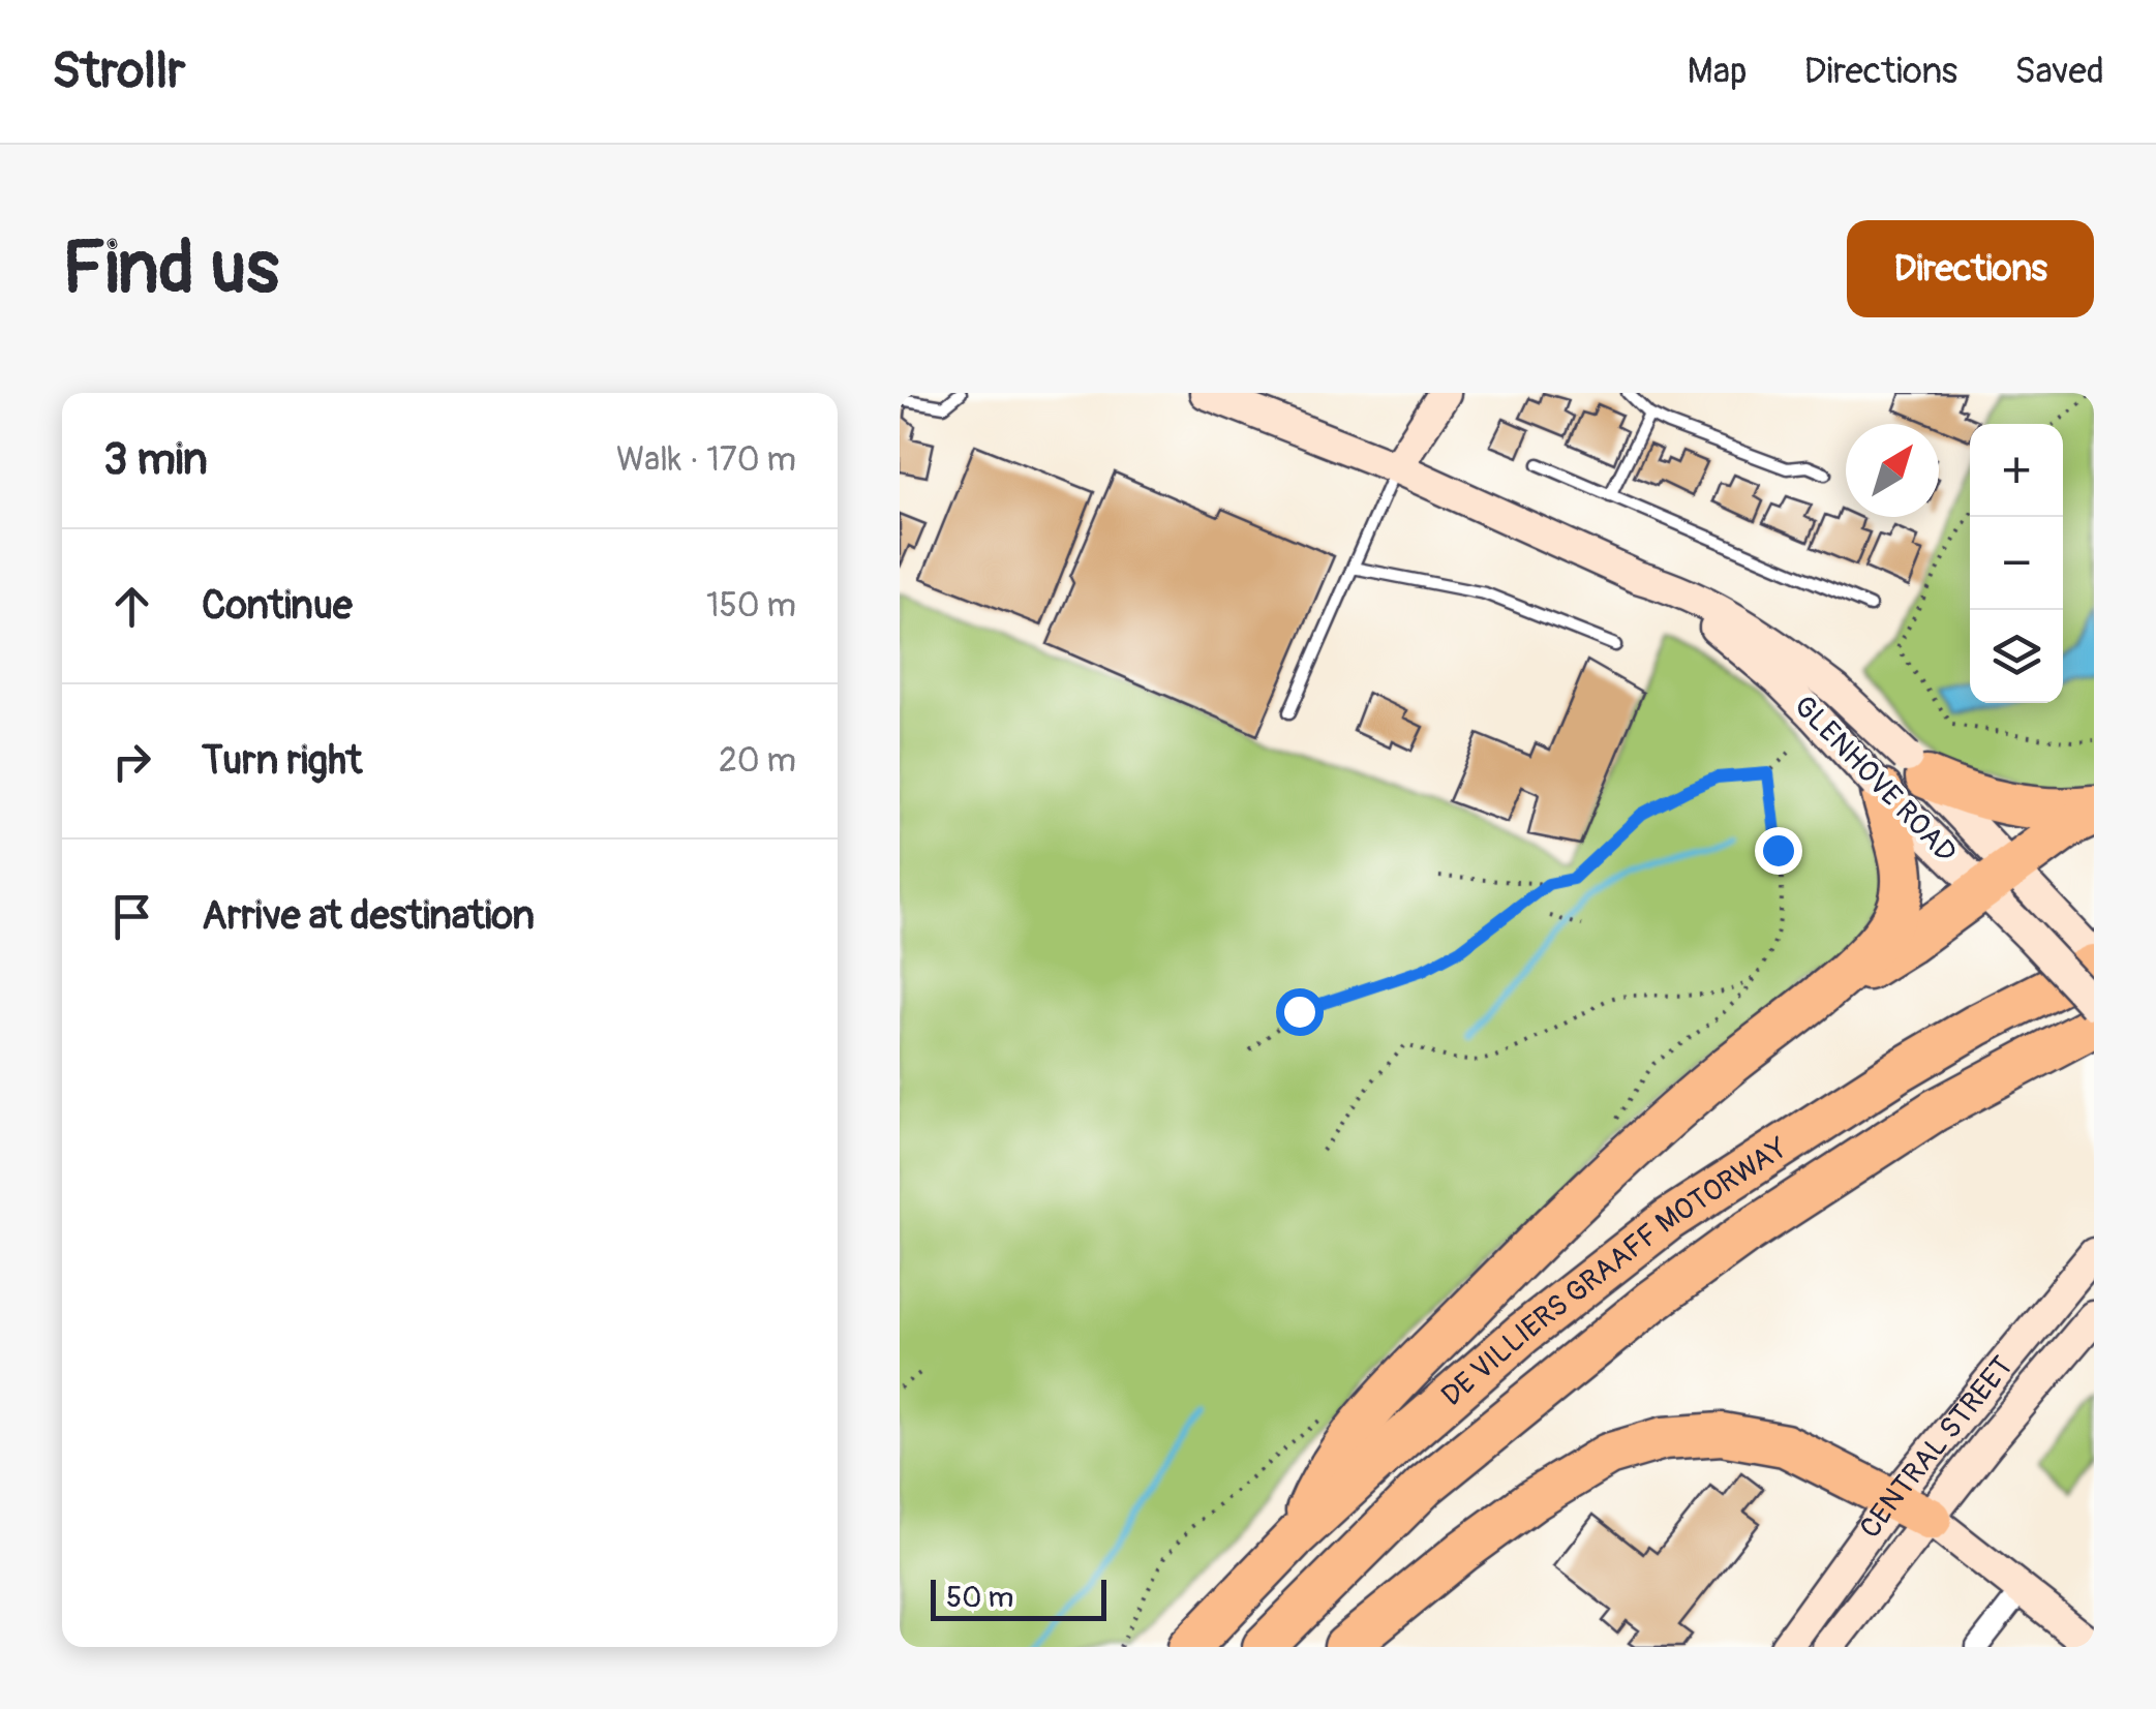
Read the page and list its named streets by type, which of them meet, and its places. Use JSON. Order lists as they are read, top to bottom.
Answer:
{
  "streets": {
    "highway": ["DE VILLIERS GRAAFF MOTORWAY"],
    "main road": ["GLENHOVE ROAD", "CENTRAL STREET"]
  },
  "scale_bar": "50 m",
  "north": "top right",
  "page": {
    "header": "Strollr",
    "nav": ["Map", "Directions", "Saved"],
    "buttons": "Directions",
    "title": "Find us",
    "heading": ["3 min", "Walk · 170 m"],
    "map_buttons": ["+", "−"],
    "list": [
      ["Continue", "150 m"],
      ["Turn right", "20 m"],
      "Arrive at destination"
    ],
    "scale": "50 m"
  }
}
